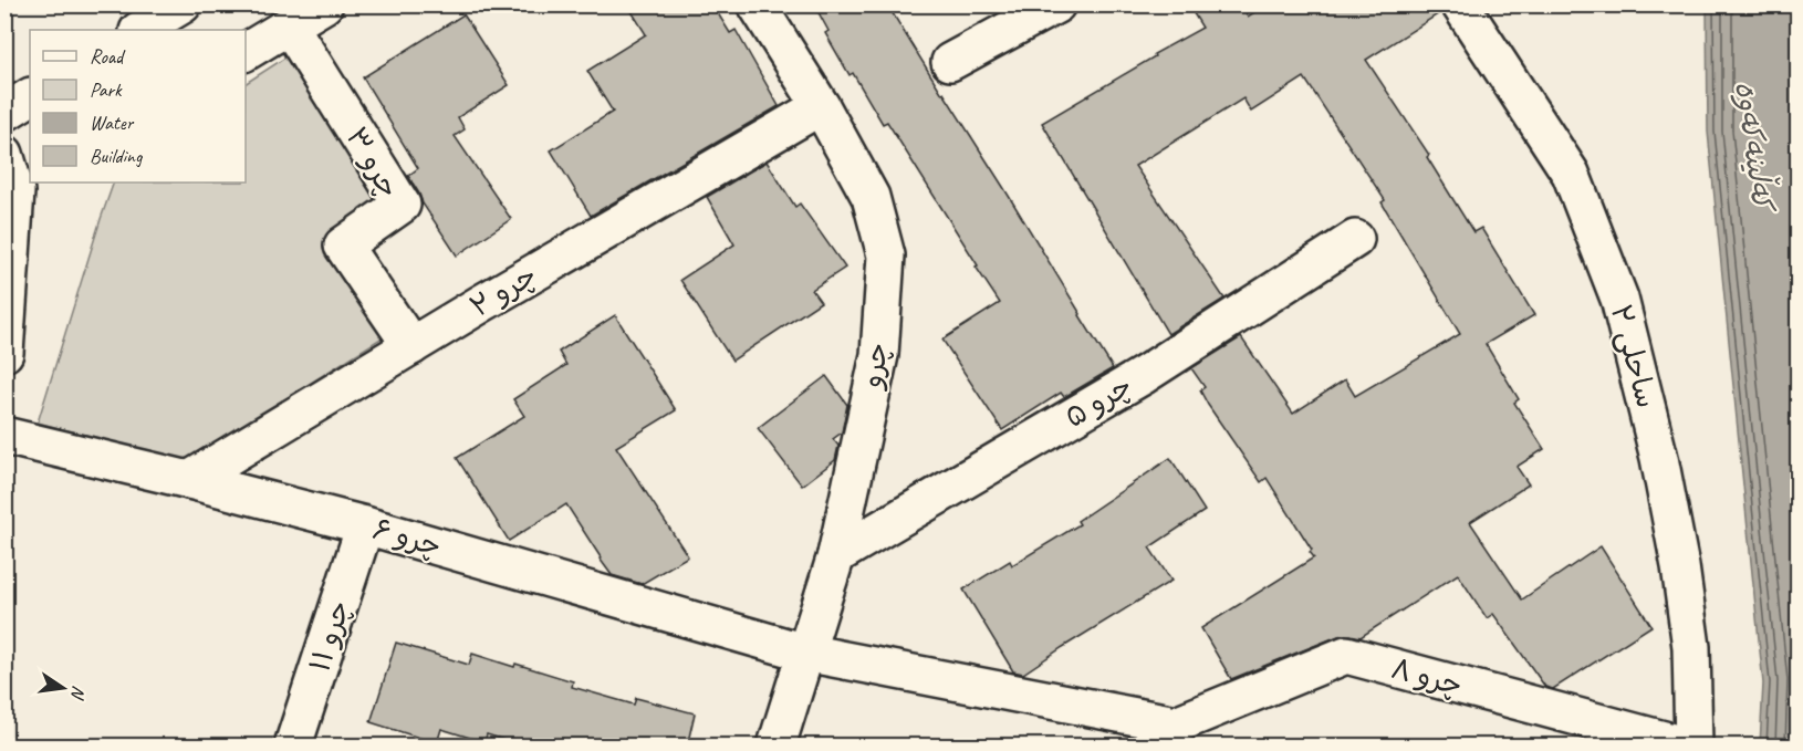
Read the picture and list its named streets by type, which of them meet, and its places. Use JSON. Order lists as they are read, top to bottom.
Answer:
{
  "streets": {
    "street": [
      "چرو ۳",
      "چرو ۲",
      "ساحلی ۲",
      "چرو",
      "چرو ۵",
      "چرو ۶",
      "چرو ۱۱",
      "چرو ۸"
    ]
  },
  "crossings": [
    ["چرو ۳", "چرو ۲"],
    ["چرو ۲", "چرو"],
    ["چرو ۲", "چرو ۶"],
    ["چرو", "چرو ۵"],
    ["چرو", "چرو ۶"],
    ["چرو ۶", "چرو ۱۱"],
    ["چرو ۶", "چرو ۸"]
  ],
  "water": ["کەڵینەکەوە"],
  "legend": [
    "Road",
    "Park",
    "Water",
    "Building"
  ],
  "north": "right"
}
